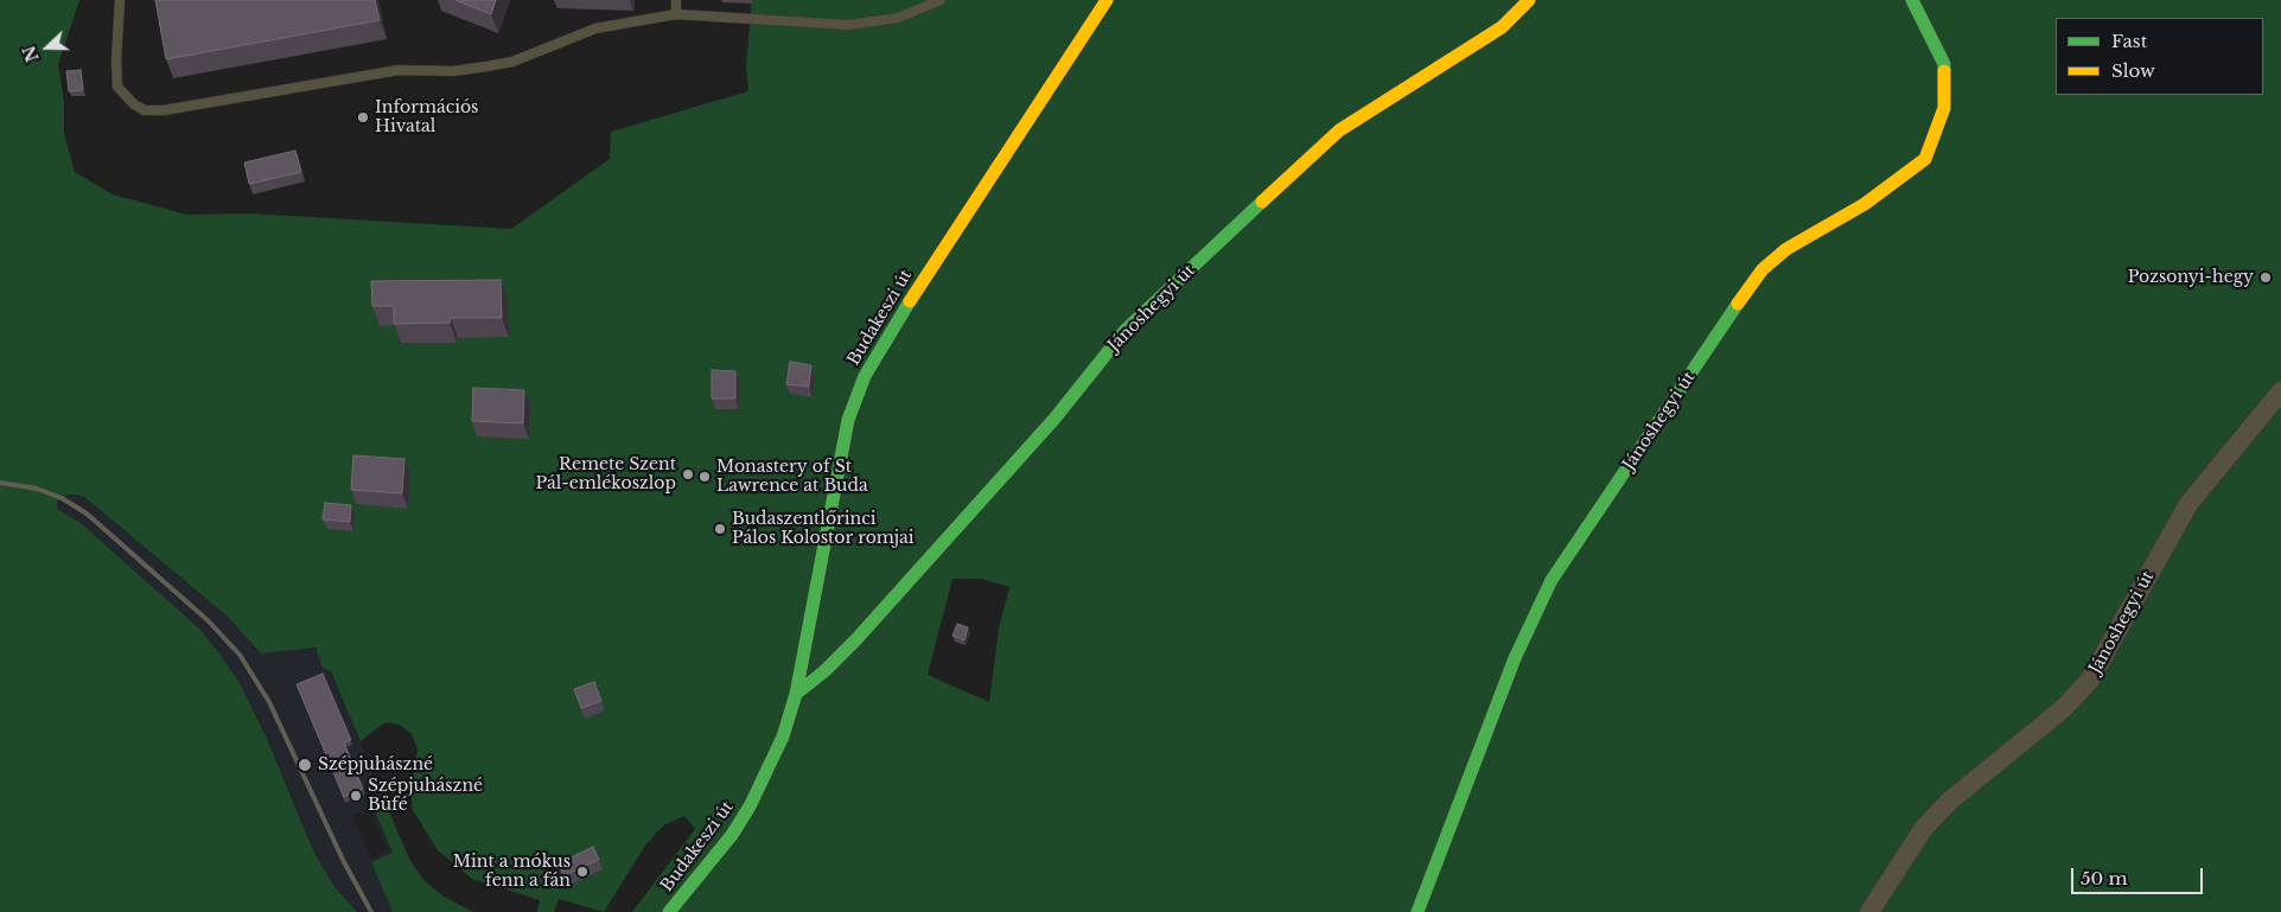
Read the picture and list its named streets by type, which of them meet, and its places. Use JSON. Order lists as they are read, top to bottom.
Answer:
{
  "streets": {
    "street": ["Jánoshegyi út", "Budakeszi út"]
  },
  "crossings": [
    ["Jánoshegyi út", "Budakeszi út"]
  ],
  "places": [
    "Információs Hivatal",
    "Pozsonyi-hegy",
    "Remete Szent Pál-emlékoszlop",
    "Monastery of St Lawrence at Buda",
    "Budaszentlőrinci Pálos Kolostor romjai",
    "Szépjuhászné",
    "Szépjuhászné Büfé",
    "Mint a mókus fenn a fán"
  ],
  "legend": ["Fast", "Slow"],
  "scale_bar": "50 m",
  "north": "left"
}
